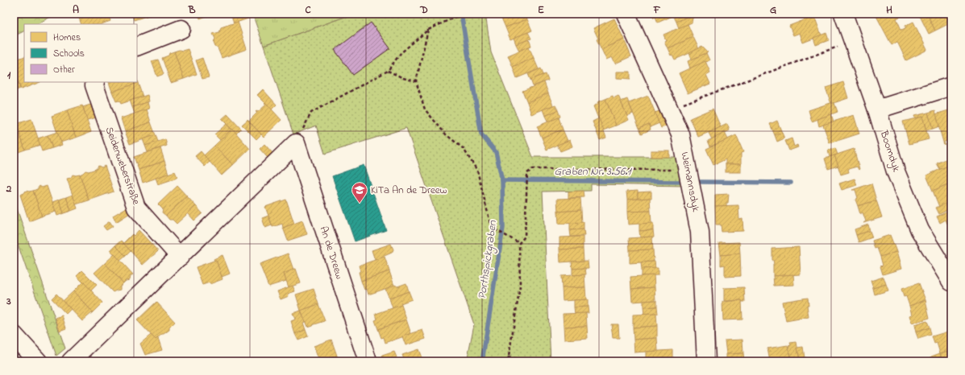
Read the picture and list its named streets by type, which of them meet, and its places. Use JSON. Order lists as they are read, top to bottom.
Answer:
{
  "streets": {
    "street": [
      "Boomdyk",
      "Seidenweberstraße",
      "Weimannsdyk",
      "An de Dreew"
    ]
  },
  "water": ["Graben Nr. 3.56.1", "Porthspickgraben"],
  "places": {
    "school or university": ["KiTa An de Dreew"]
  },
  "legend": ["Homes", "Schools", "Other"],
  "grid": {
    "columns": [
      "A",
      "B",
      "C",
      "D",
      "E",
      "F",
      "G",
      "H"
    ],
    "rows": ["1", "2", "3"]
  }
}
